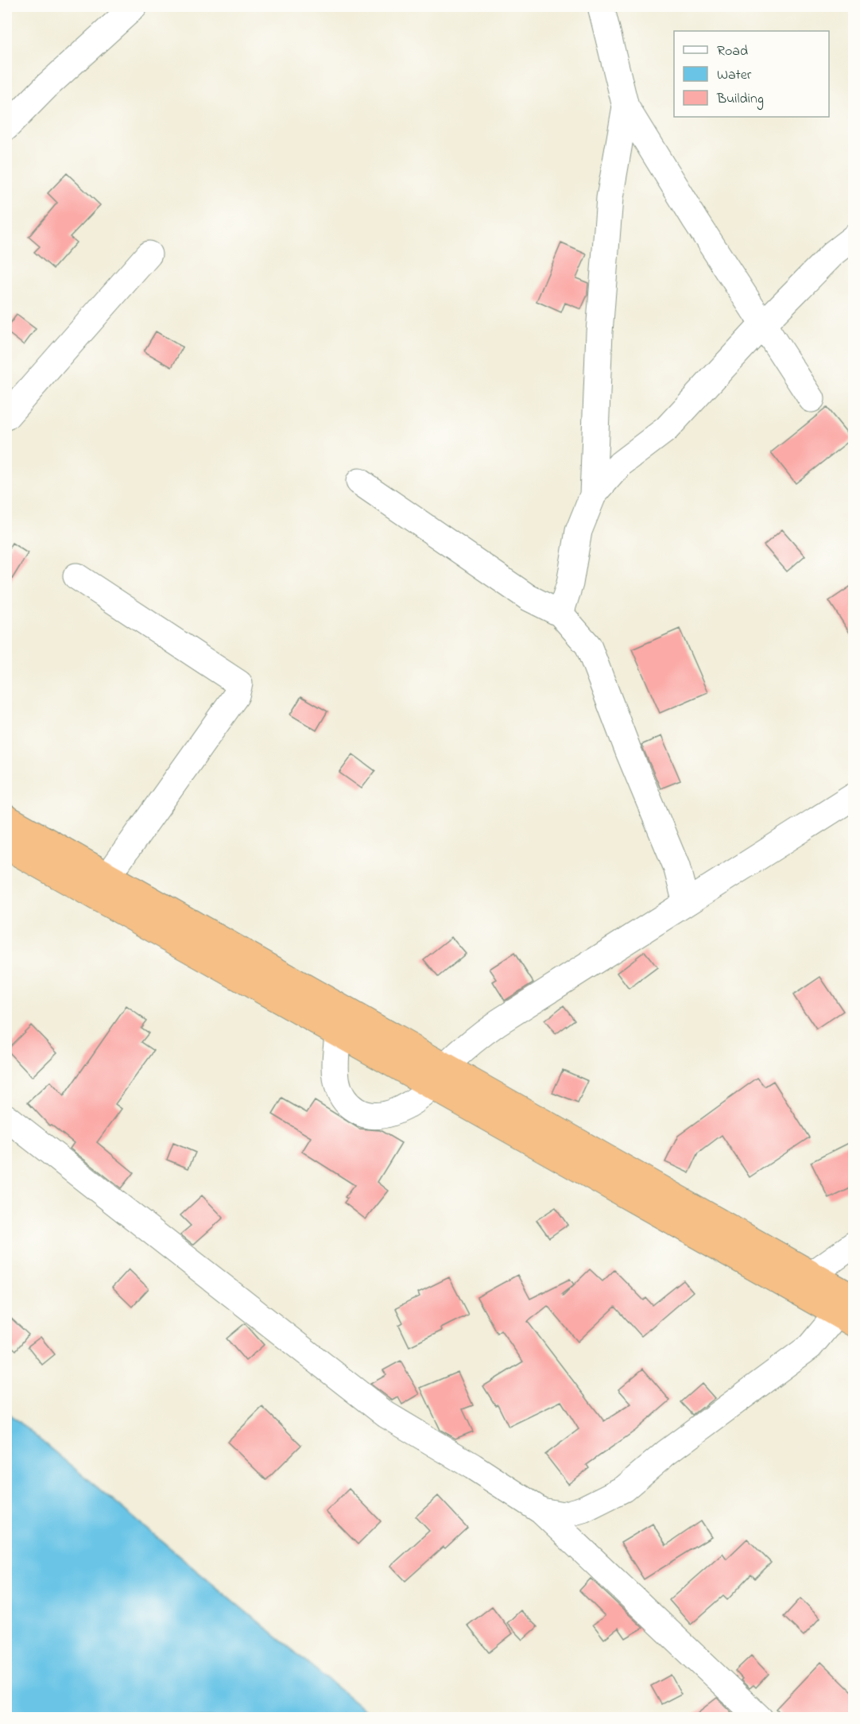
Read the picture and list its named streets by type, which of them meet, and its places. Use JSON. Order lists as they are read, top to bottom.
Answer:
{
  "legend": ["Road", "Water", "Building"]
}
